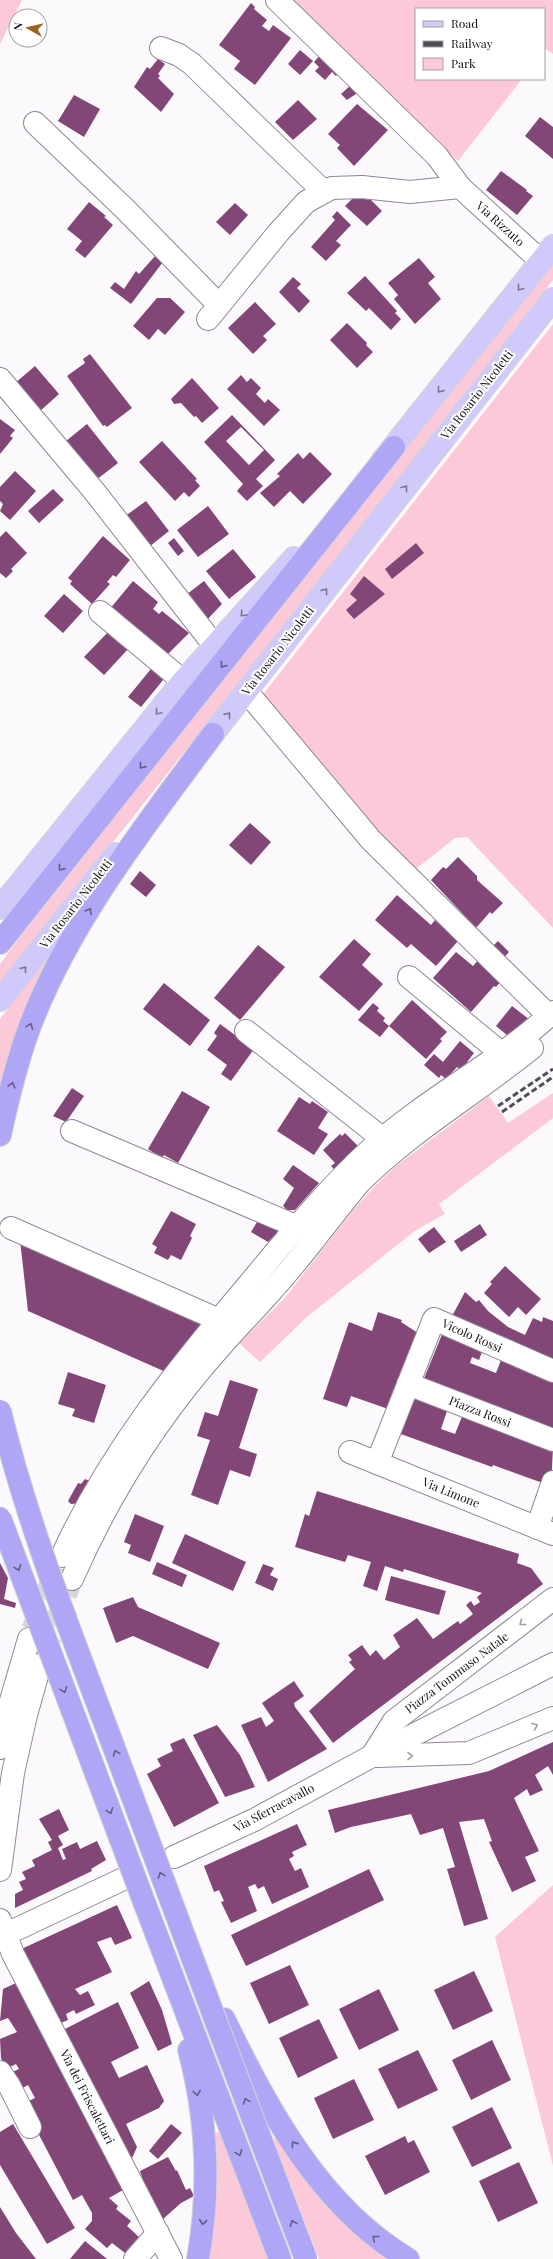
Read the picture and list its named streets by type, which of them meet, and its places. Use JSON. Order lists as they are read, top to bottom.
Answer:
{
  "streets": {
    "main road": ["Via Rosario Nicoletti"],
    "street": [
      "Via Rizzuto",
      "Vicolo Rossi",
      "Piazza Rossi",
      "Via Limone",
      "Piazza Tommaso Natale",
      "Via Sferracavallo",
      "Via dei Friscalettari"
    ]
  },
  "crossings": [
    ["Vicolo Rossi", "Piazza Rossi"],
    ["Piazza Tommaso Natale", "Via Sferracavallo"]
  ],
  "legend": ["Road", "Railway", "Park"],
  "north": "left"
}
